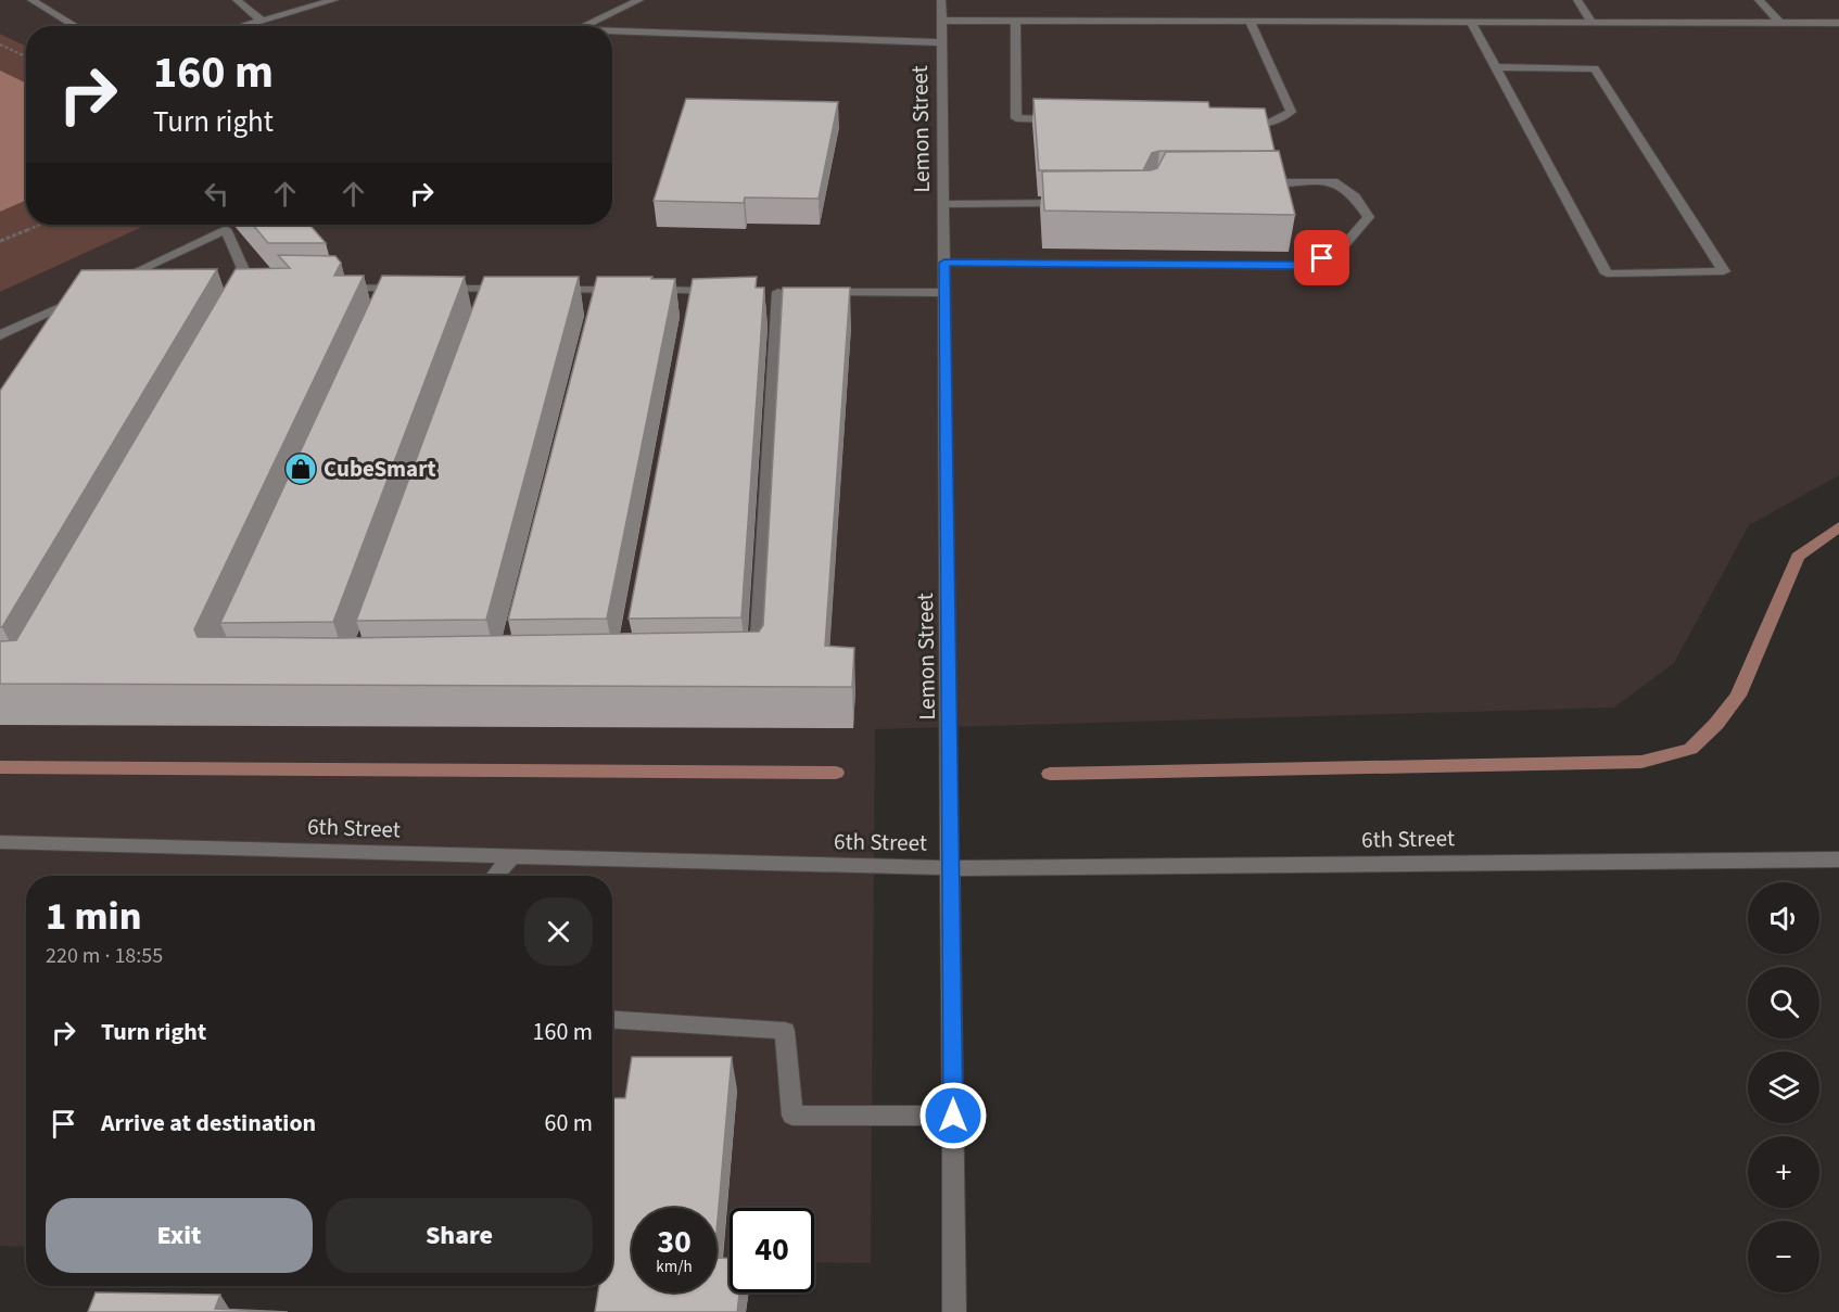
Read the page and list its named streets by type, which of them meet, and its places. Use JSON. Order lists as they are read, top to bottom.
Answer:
{
  "streets": {
    "street": ["Lemon Street", "6th Street"]
  },
  "crossings": [
    ["Lemon Street", "6th Street"]
  ],
  "places": {
    "shop": ["CubeSmart"]
  },
  "page": {
    "turn": ["160 m", "Turn right"],
    "heading": ["1 min", "220 m · 18:55"],
    "map_buttons": ["+", "−"],
    "list": [
      {
        "name": "Turn right",
        "value": "160 m"
      },
      {
        "name": "Arrive at destination",
        "value": "60 m"
      }
    ],
    "buttons": ["Exit", "Share"],
    "speed": "30 km/h",
    "limit": "40"
  }
}
